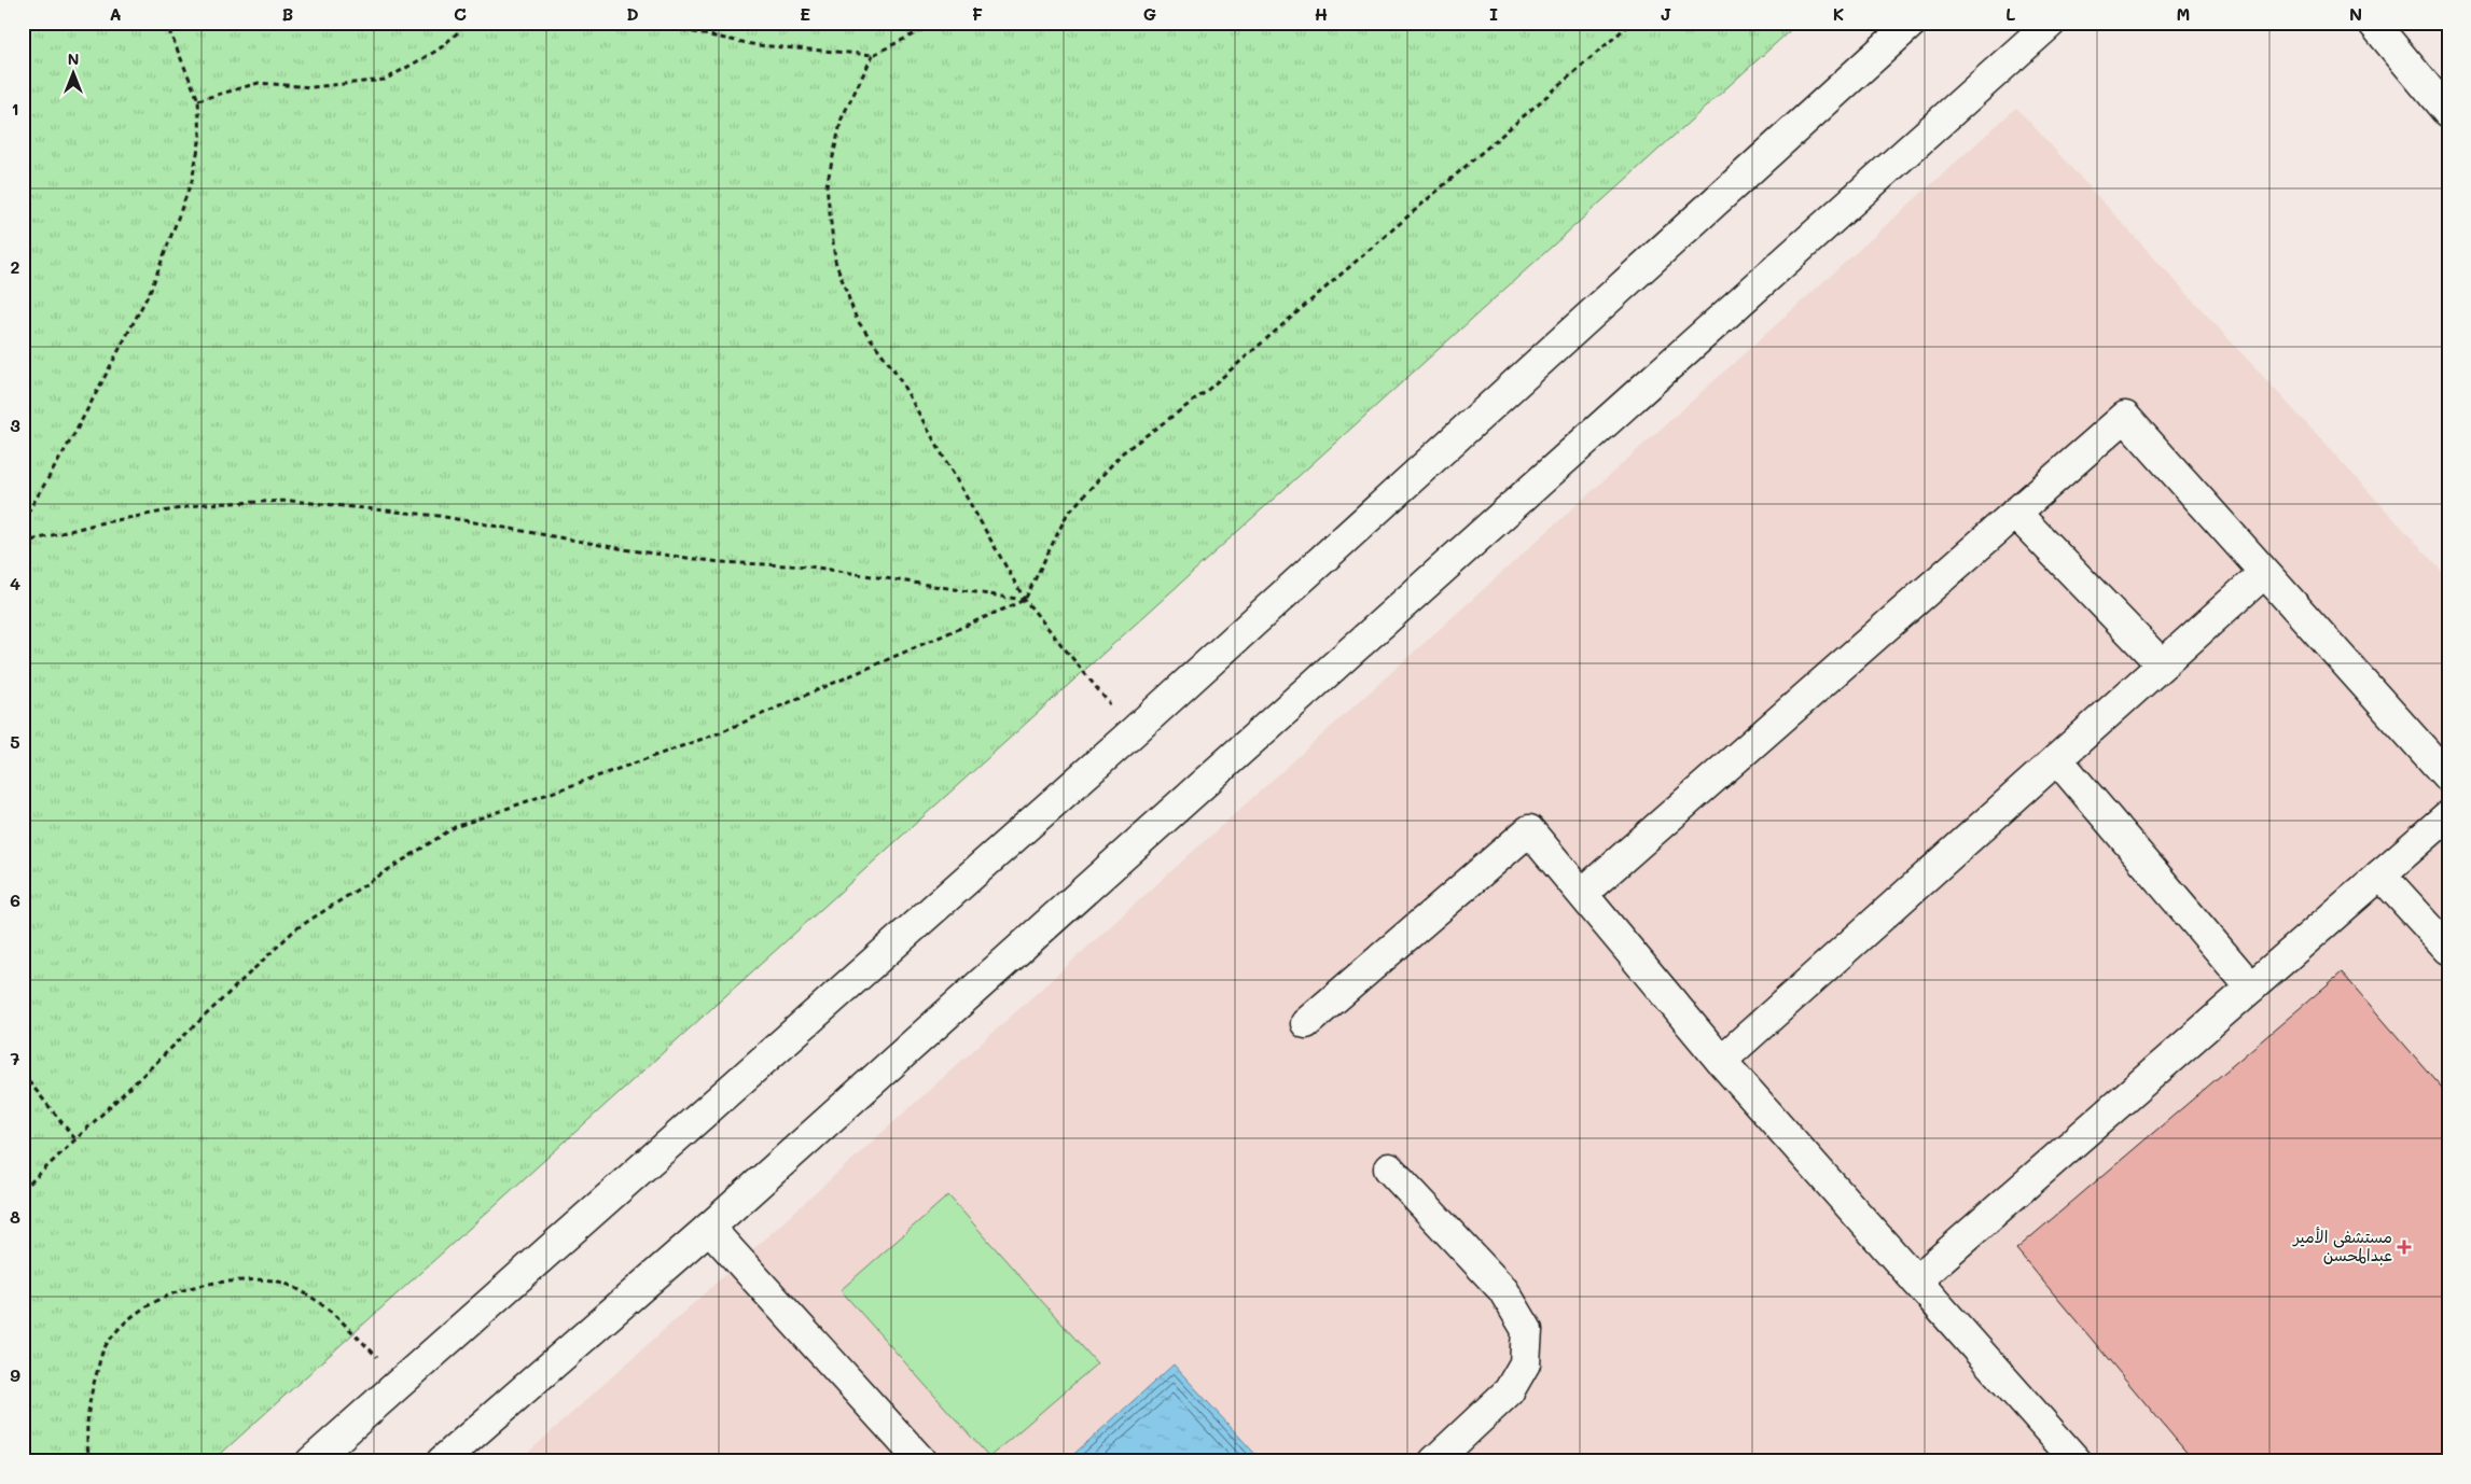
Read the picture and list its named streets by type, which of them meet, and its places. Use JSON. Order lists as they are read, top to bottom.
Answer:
{
  "places": {
    "health": ["مستشفى الأمير عبدالمحسن"]
  },
  "north": "top",
  "grid": {
    "columns": [
      "A",
      "B",
      "C",
      "D",
      "E",
      "F",
      "G",
      "H",
      "I",
      "J",
      "K",
      "L",
      "M",
      "N"
    ],
    "rows": [
      "1",
      "2",
      "3",
      "4",
      "5",
      "6",
      "7",
      "8",
      "9"
    ]
  }
}
